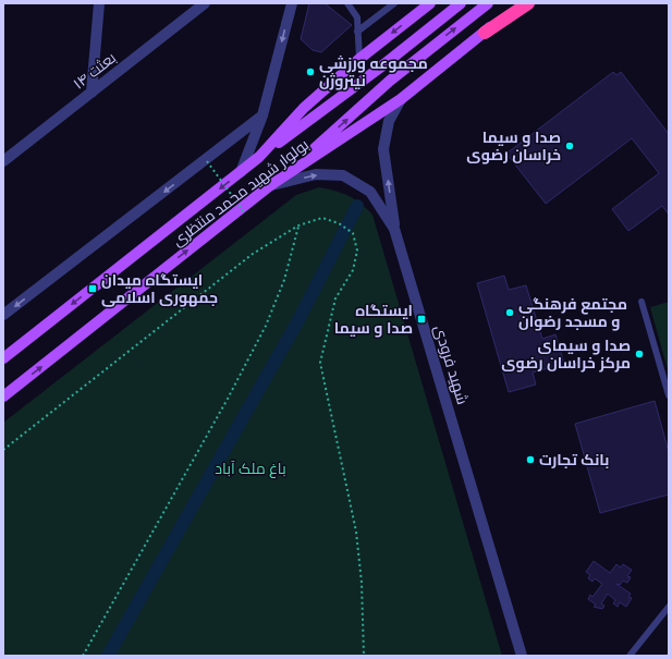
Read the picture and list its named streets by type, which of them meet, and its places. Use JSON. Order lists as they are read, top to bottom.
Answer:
{
  "streets": {
    "main road": ["بولوار شهید محمد منتظری"],
    "street": ["بعثت ۱۴", "شهید فرودی"]
  },
  "crossings": [
    ["بولوار شهید محمد منتظری", "شهید فرودی"]
  ],
  "parks": ["باغ ملک آباد"],
  "places": {
    "other": [
      "مجموعه ورزشی نیتروژن",
      "صدا و سیما خراسان رضوی",
      "مجتمع فرهنگی و مسجد رضوان",
      "صدا و سیمای مرکز خراسان رضوی",
      "بانک تجارت"
    ],
    "transit": ["ایستگاه میدان جمهوری اسلامی", "ایستگاه صدا و سیما"]
  }
}
